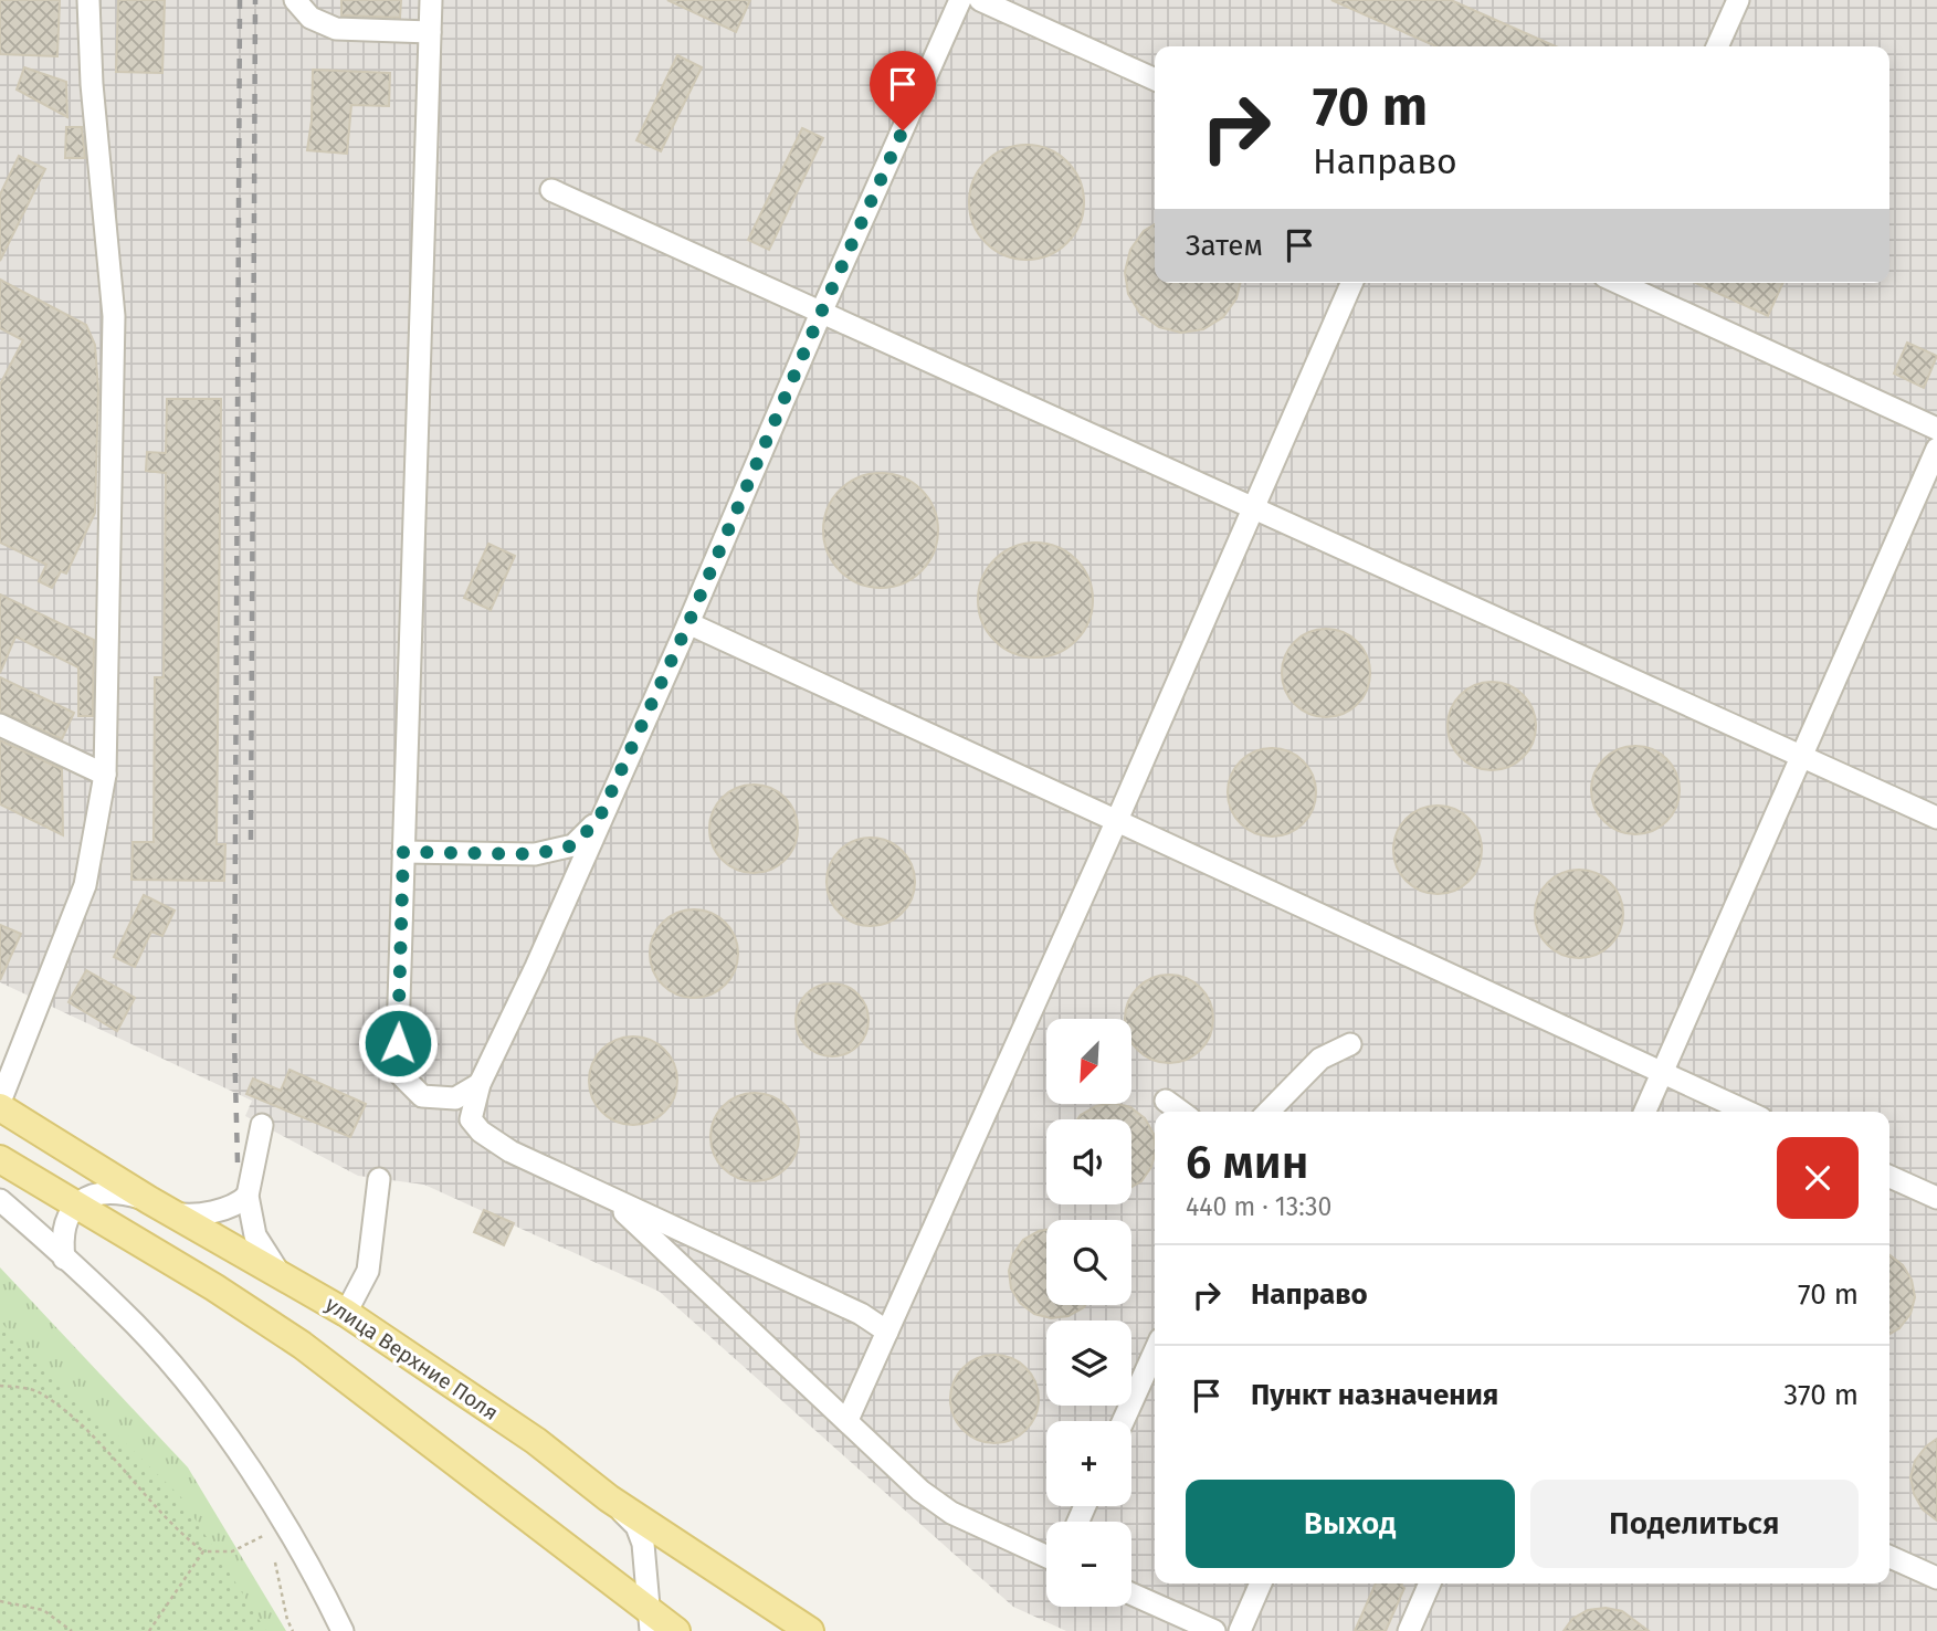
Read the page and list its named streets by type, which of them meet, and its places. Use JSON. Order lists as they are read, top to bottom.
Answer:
{
  "streets": {
    "main road": ["улица Верхние Поля"]
  },
  "north": "bottom left",
  "page": {
    "turn": ["70 m", "Направо"],
    "then": "Затем",
    "map_buttons": ["+", "−"],
    "heading": ["6 мин", "440 m · 13:30"],
    "list": [
      {
        "name": "Направо",
        "value": "70 m"
      },
      {
        "name": "Пункт назначения",
        "value": "370 m"
      }
    ],
    "buttons": ["Выход", "Поделиться"]
  }
}
